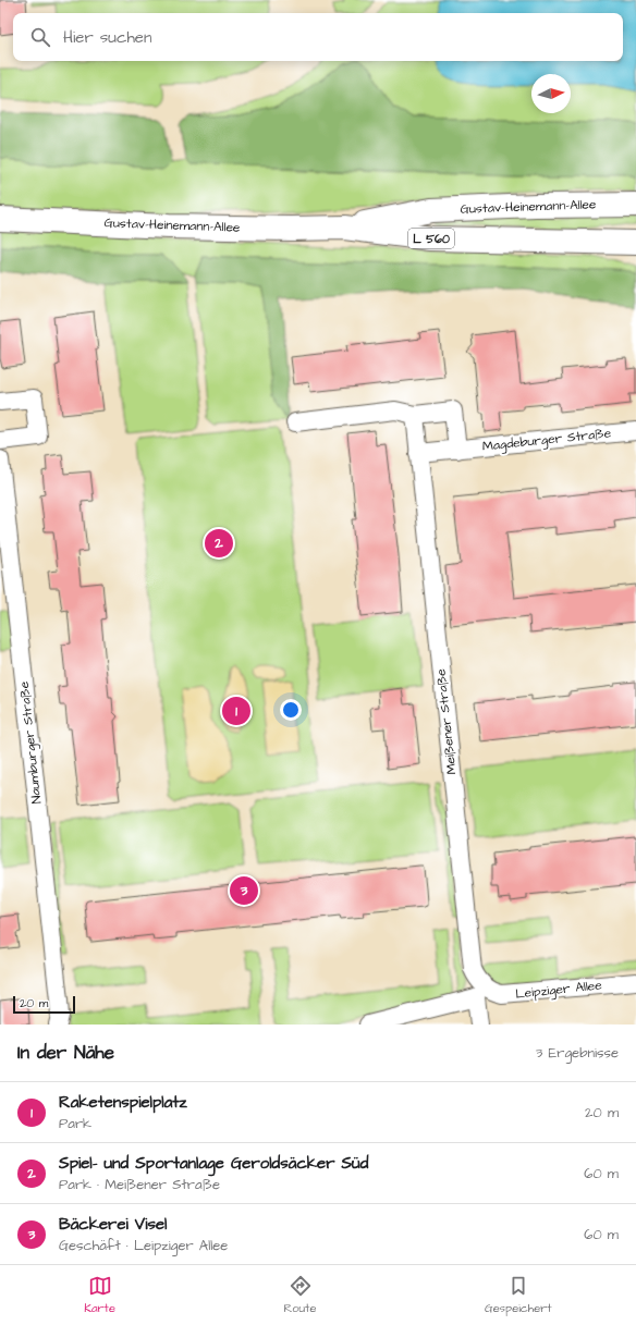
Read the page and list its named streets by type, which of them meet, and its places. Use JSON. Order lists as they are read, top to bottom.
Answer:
{
  "streets": {
    "main road": ["Gustav-Heinemann-Allee", "L 560"],
    "street": [
      "Magdeburger Straße",
      "Meißener Straße",
      "Naumburger Straße",
      "Leipziger Allee"
    ]
  },
  "crossings": [
    ["Meißener Straße", "Leipziger Allee"]
  ],
  "scale_bar": "20 m",
  "north": "right",
  "page": {
    "search": "Hier suchen",
    "pins": ["2", "1", "3"],
    "scale": "20 m",
    "heading": ["In der Nähe", "3 Ergebnisse"],
    "list": [
      {
        "mark": "1",
        "name": "Raketenspielplatz",
        "note": "Park",
        "value": "20 m"
      },
      {
        "mark": "2",
        "name": "Spiel- und Sportanlage Geroldsäcker Süd",
        "note": "Park · Meißener Straße",
        "value": "60 m"
      },
      {
        "mark": "3",
        "name": "Bäckerei Visel",
        "note": "Geschäft · Leipziger Allee",
        "value": "60 m"
      }
    ],
    "nav": ["Karte", "Route", "Gespeichert"]
  }
}
